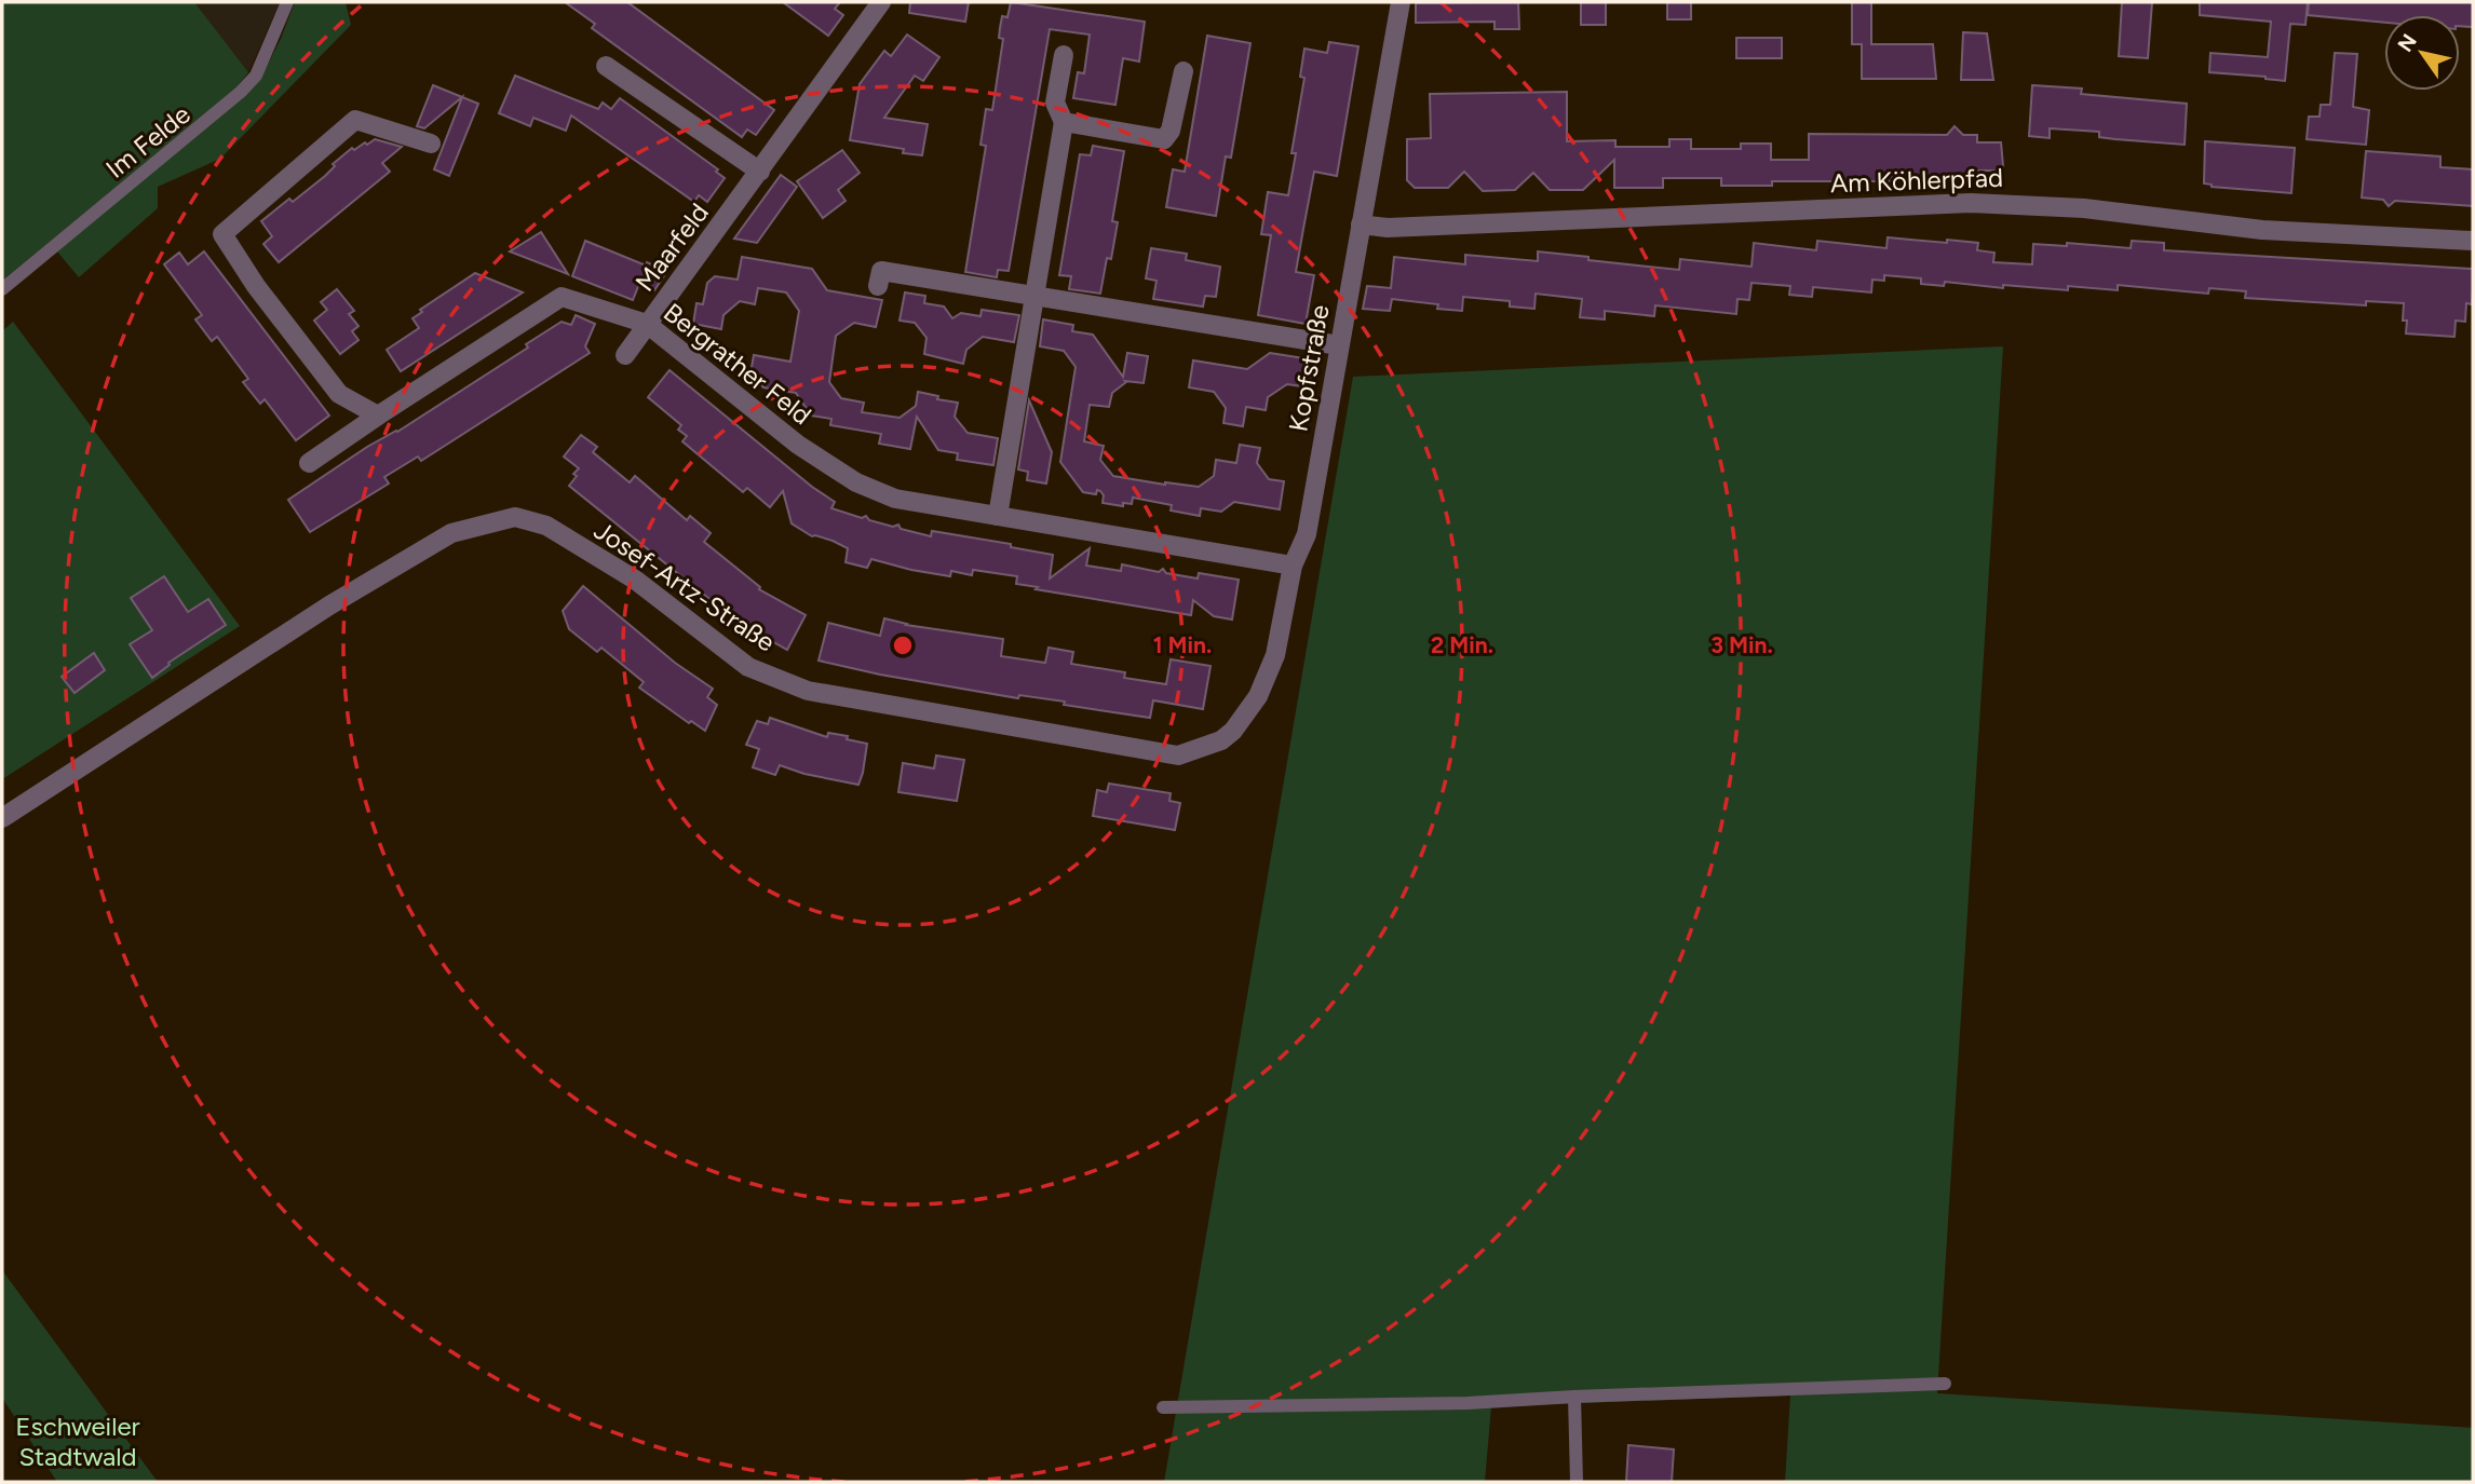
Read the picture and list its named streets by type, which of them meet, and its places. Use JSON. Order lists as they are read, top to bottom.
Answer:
{
  "streets": {
    "street": [
      "Am Köhlerpfad",
      "Maarfeld",
      "Bergrather Feld",
      "Kopfstraße",
      "Josef-Artz-Straße"
    ],
    "lane": ["Im Felde"]
  },
  "crossings": [
    ["Am Köhlerpfad", "Kopfstraße"],
    ["Maarfeld", "Bergrather Feld"],
    ["Bergrather Feld", "Kopfstraße"],
    ["Kopfstraße", "Josef-Artz-Straße"]
  ],
  "parks": ["Eschweiler Stadtwald"],
  "north": "top left",
  "rings": ["1 Min.", "2 Min.", "3 Min."]
}
